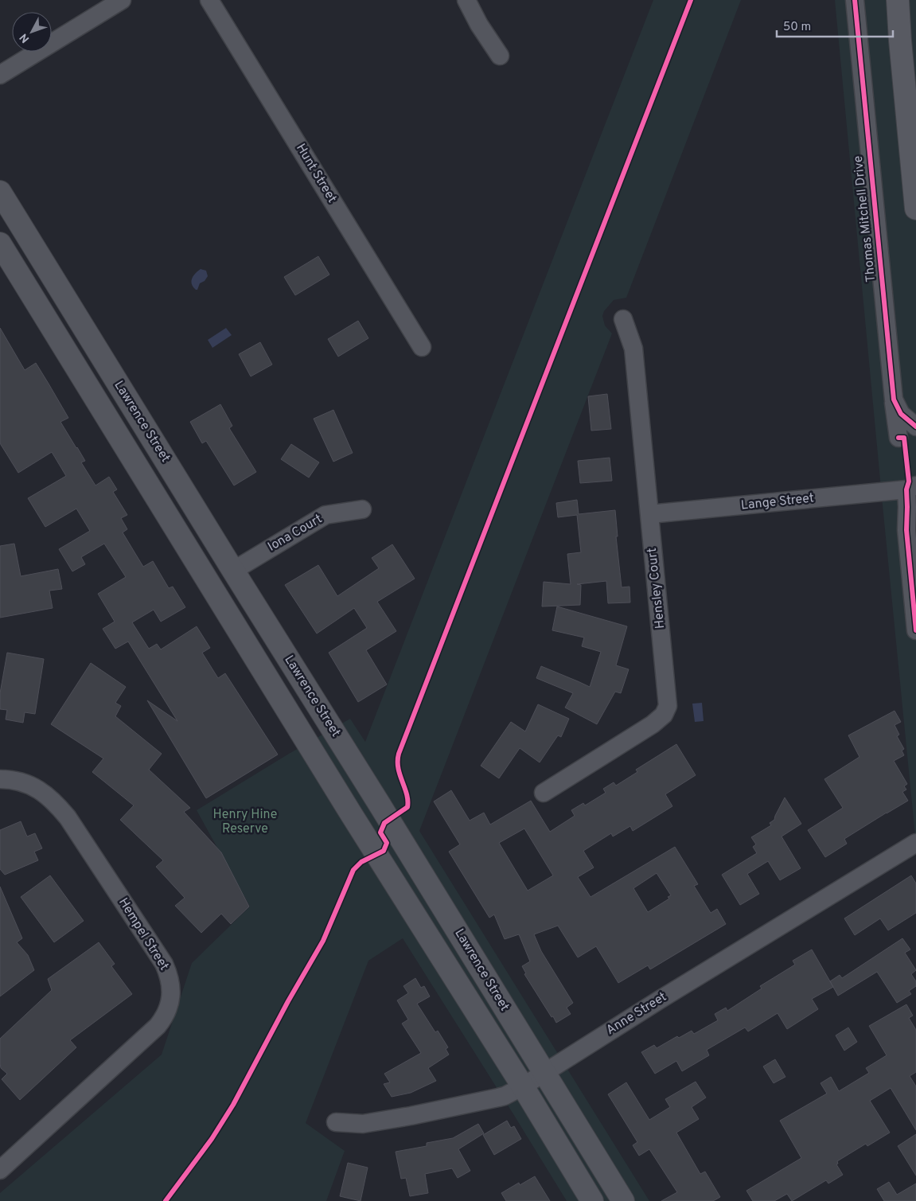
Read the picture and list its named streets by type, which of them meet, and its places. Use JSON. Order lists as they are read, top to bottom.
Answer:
{
  "streets": {
    "street": [
      "Hunt Street",
      "Thomas Mitchell Drive",
      "Lawrence Street",
      "Lange Street",
      "Iona Court",
      "Hensley Court",
      "Hempel Street",
      "Anne Street"
    ]
  },
  "crossings": [
    ["Lawrence Street", "Iona Court"],
    ["Lawrence Street", "Anne Street"],
    ["Lange Street", "Hensley Court"]
  ],
  "parks": ["Henry Hine Reserve"],
  "scale_bar": "50 m",
  "north": "bottom left"
}
